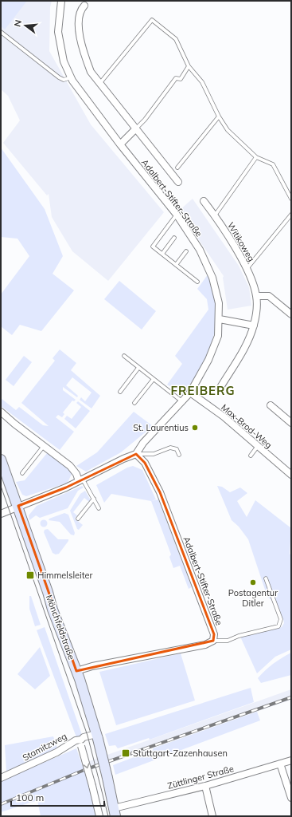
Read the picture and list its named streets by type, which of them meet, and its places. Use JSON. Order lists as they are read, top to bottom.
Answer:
{
  "streets": {
    "main road": ["Mönchfeldstraße"],
    "street": [
      "Adalbert-Stifter-Straße",
      "Witikoweg",
      "Max-Brod-Weg",
      "Stamitzweg",
      "Züttlinger Straße"
    ]
  },
  "crossings": [
    ["Adalbert-Stifter-Straße", "Max-Brod-Weg"],
    ["Mönchfeldstraße", "Stamitzweg"],
    ["Mönchfeldstraße", "Züttlinger Straße"]
  ],
  "districts": ["FREIBERG"],
  "places": {
    "other": ["St. Laurentius", "Postagentur Ditler"],
    "transit": ["Himmelsleiter", "Stuttgart-Zazenhausen"]
  },
  "scale_bar": "100 m",
  "north": "left"
}
